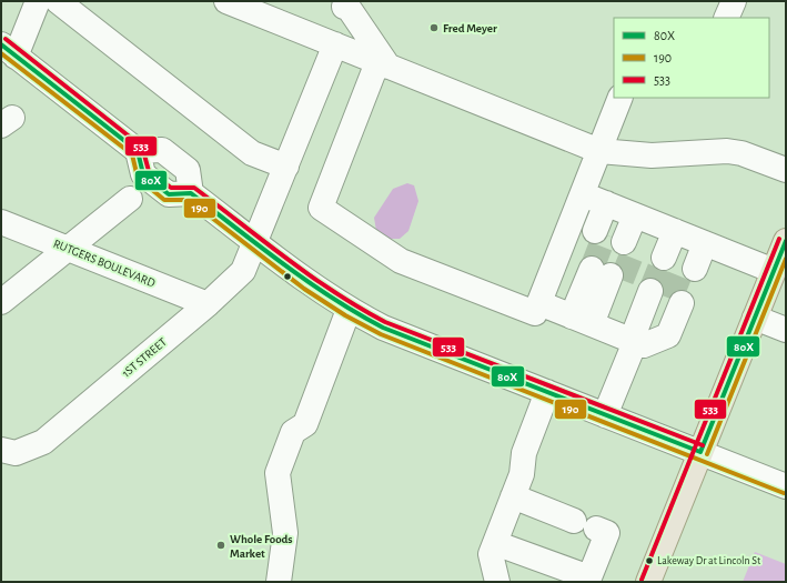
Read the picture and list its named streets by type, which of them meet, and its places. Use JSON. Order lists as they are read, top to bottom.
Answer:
{
  "streets": {
    "street": ["RUTGERS BOULEVARD", "1ST STREET"]
  },
  "crossings": [
    ["RUTGERS BOULEVARD", "1ST STREET"]
  ],
  "places": ["Fred Meyer", "Whole Foods Market", "Lakeway Dr at Lincoln St"],
  "lines": ["transit line 533", "transit line 80X", "transit line 190"],
  "legend": ["80X", "190", "533"]
}
